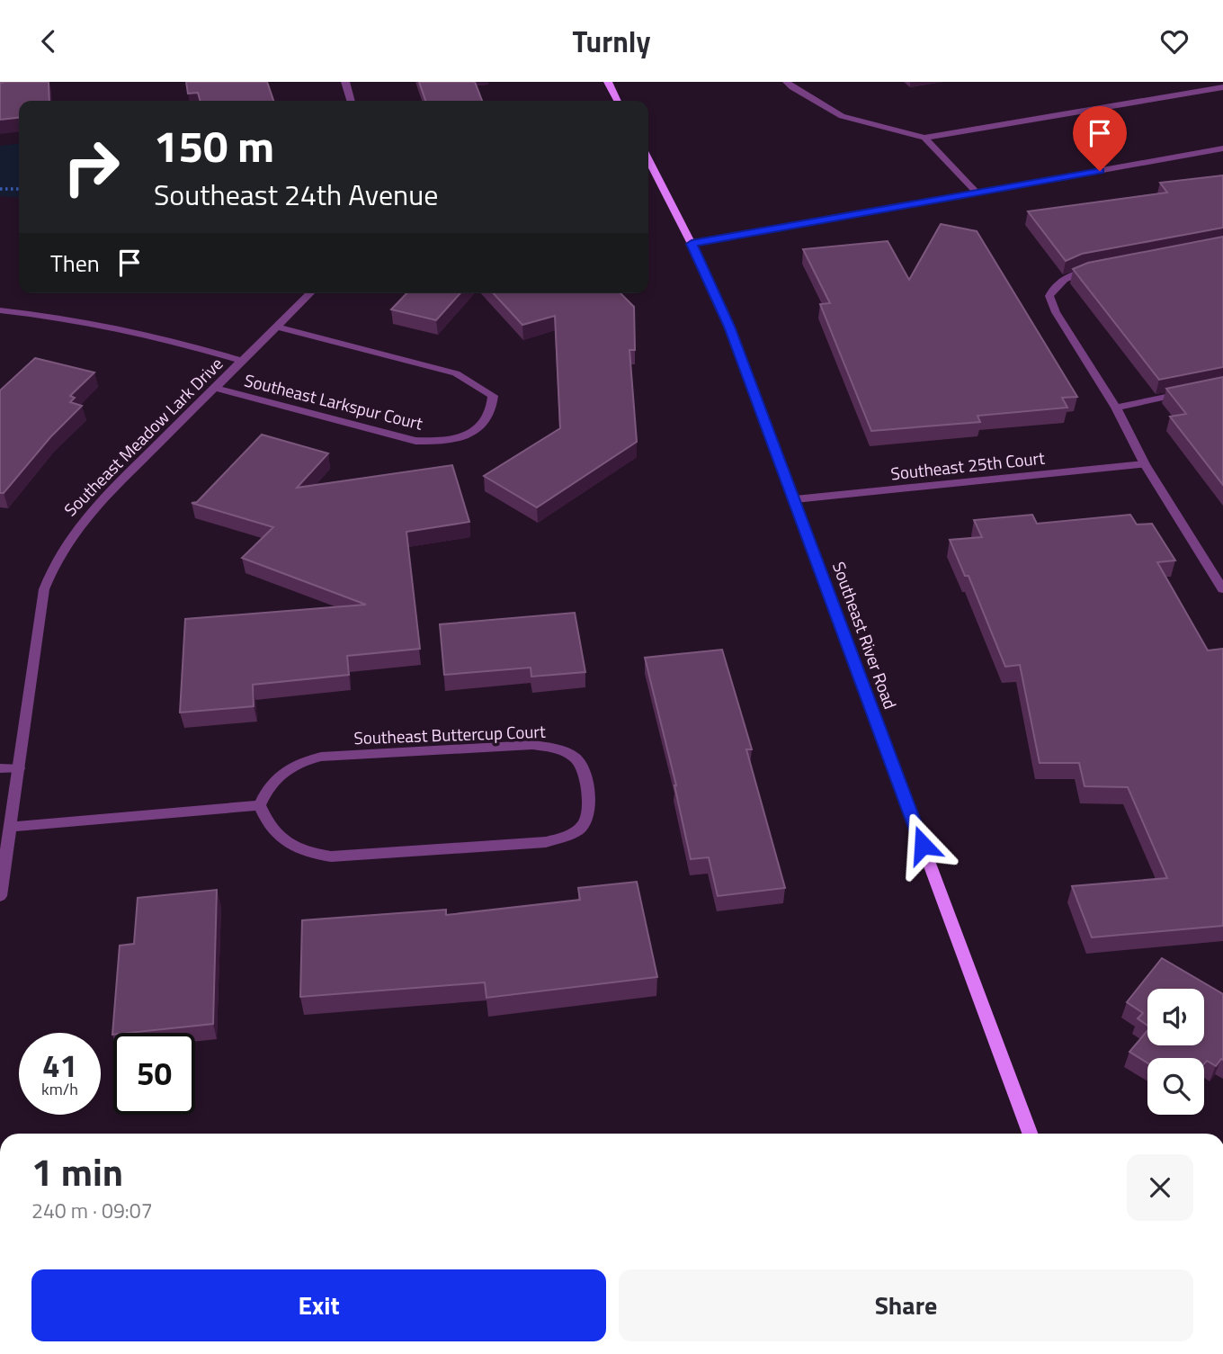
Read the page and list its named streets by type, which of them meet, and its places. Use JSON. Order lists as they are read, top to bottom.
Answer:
{
  "streets": {
    "main road": ["Southeast River Road"],
    "street": [
      "Southeast Larkspur Court",
      "Southeast Meadow Lark Drive",
      "Southeast 25th Court",
      "Southeast Buttercup Court"
    ]
  },
  "crossings": [
    ["Southeast Larkspur Court", "Southeast Meadow Lark Drive"],
    ["Southeast 25th Court", "Southeast River Road"]
  ],
  "page": {
    "header": "Turnly",
    "turn": ["150 m", "Southeast 24th Avenue"],
    "then": "Then",
    "speed": "41 km/h",
    "limit": "50",
    "heading": ["1 min", "240 m · 09:07"],
    "buttons": ["Exit", "Share"]
  }
}
